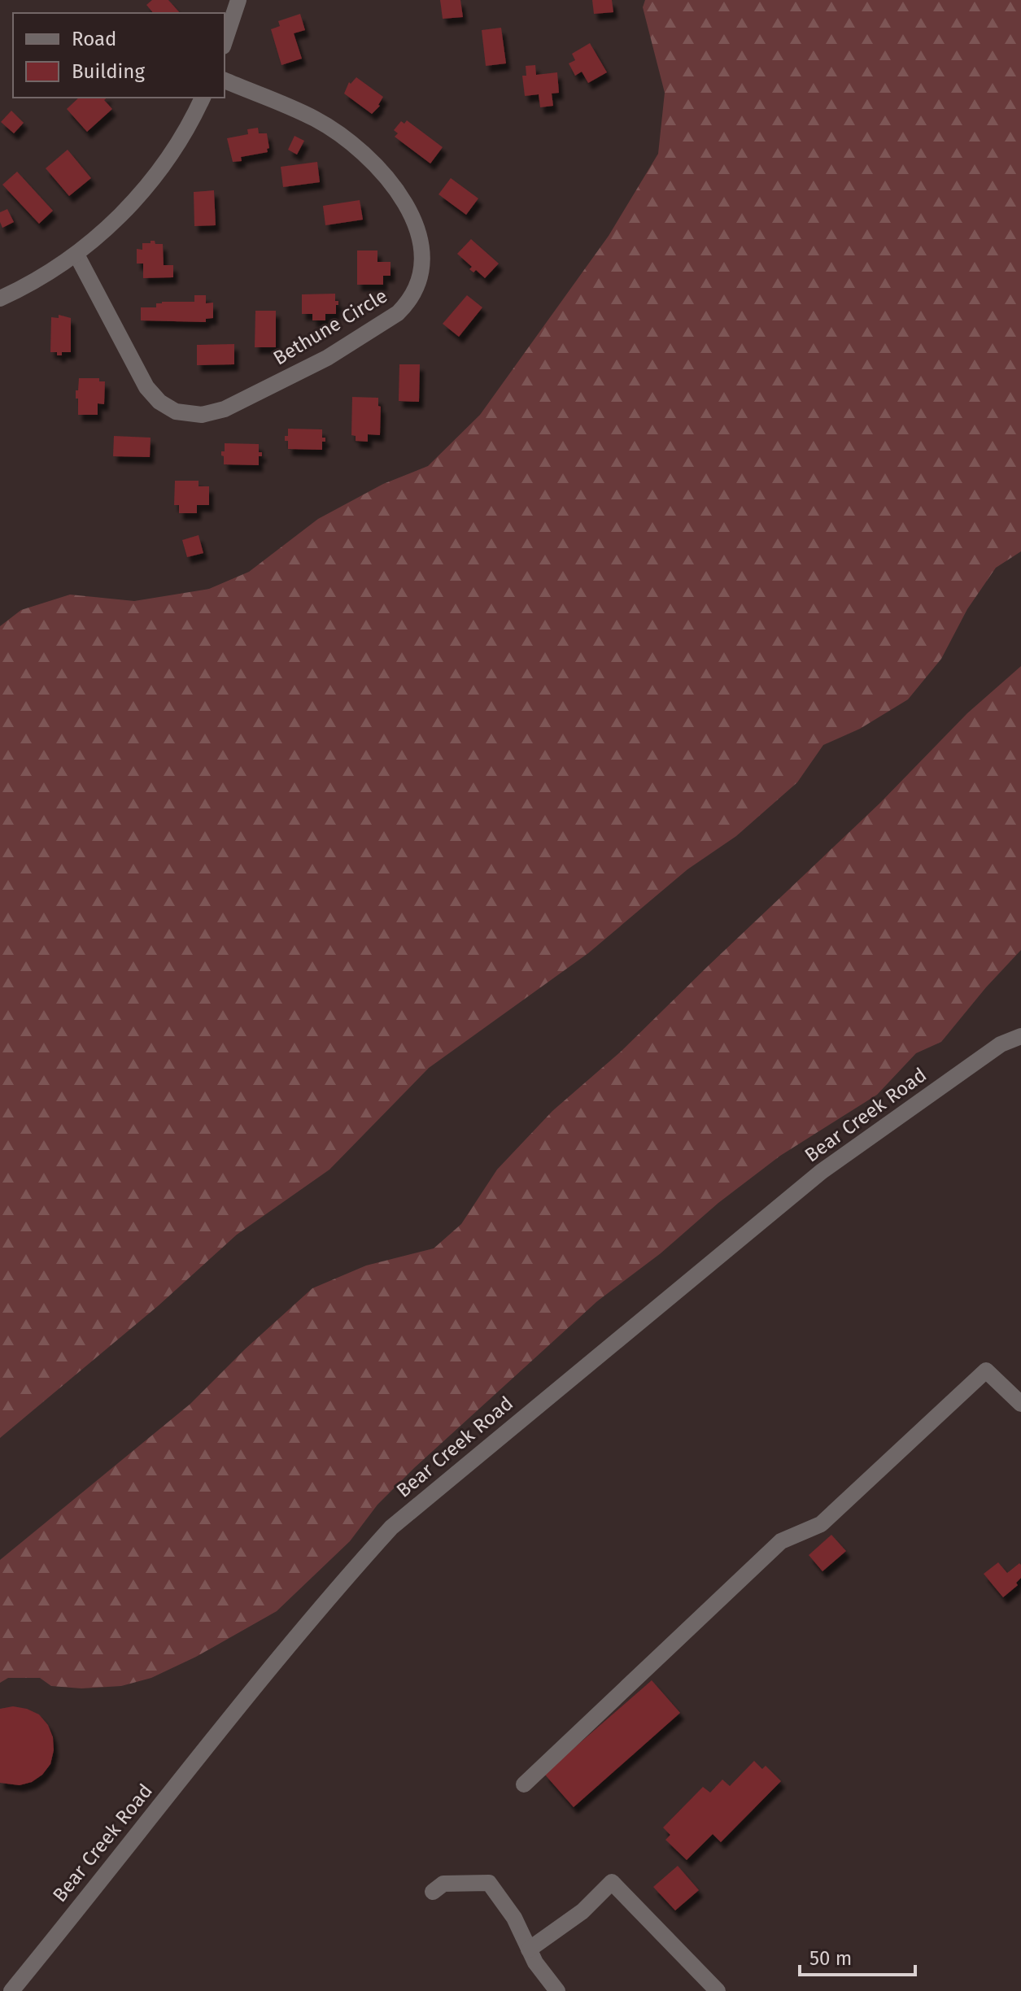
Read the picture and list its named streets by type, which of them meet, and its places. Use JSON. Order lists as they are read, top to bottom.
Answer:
{
  "streets": {
    "street": ["Bethune Circle", "Bear Creek Road"]
  },
  "legend": ["Road", "Building"],
  "scale_bar": "50 m"
}
